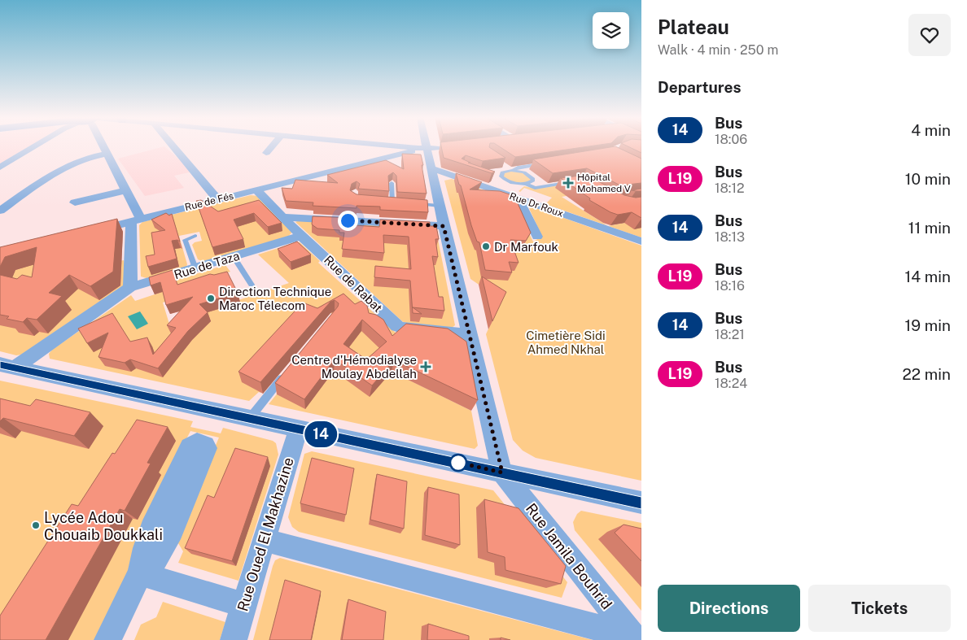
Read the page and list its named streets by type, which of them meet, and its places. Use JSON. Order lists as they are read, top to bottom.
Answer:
{
  "streets": {
    "street": [
      "Rue de Fés",
      "Rue Dr Roux",
      "Rue de Taza",
      "Rue de Rabat",
      "Rue Oued El Makhazine",
      "Rue Jamila Bouhrid"
    ]
  },
  "crossings": [
    ["Rue de Fés", "Rue de Rabat"],
    ["Rue de Taza", "Rue de Rabat"]
  ],
  "parks": ["Cimetière Sidi Ahmed Nkhal"],
  "places": {
    "health": ["Hôpital Mohamed V", "Centre d'Hémodialyse Moulay Abdellah"],
    "other": ["Dr Marfouk", "Direction Technique Maroc Télecom", "Lycée Adou Chouaib Doukkali"]
  },
  "lines": ["bus line 14"],
  "page": {
    "on_map": "14",
    "heading": [
      ["Plateau", "Walk · 4 min · 250 m"],
      "Departures"
    ],
    "list": [
      {
        "mark": "14",
        "name": "Bus",
        "note": "18:06",
        "value": "4 min"
      },
      {
        "mark": "L19",
        "name": "Bus",
        "note": "18:12",
        "value": "10 min"
      },
      {
        "mark": "14",
        "name": "Bus",
        "note": "18:13",
        "value": "11 min"
      },
      {
        "mark": "L19",
        "name": "Bus",
        "note": "18:16",
        "value": "14 min"
      },
      {
        "mark": "14",
        "name": "Bus",
        "note": "18:21",
        "value": "19 min"
      },
      {
        "mark": "L19",
        "name": "Bus",
        "note": "18:24",
        "value": "22 min"
      }
    ],
    "buttons": ["Directions", "Tickets"]
  }
}
